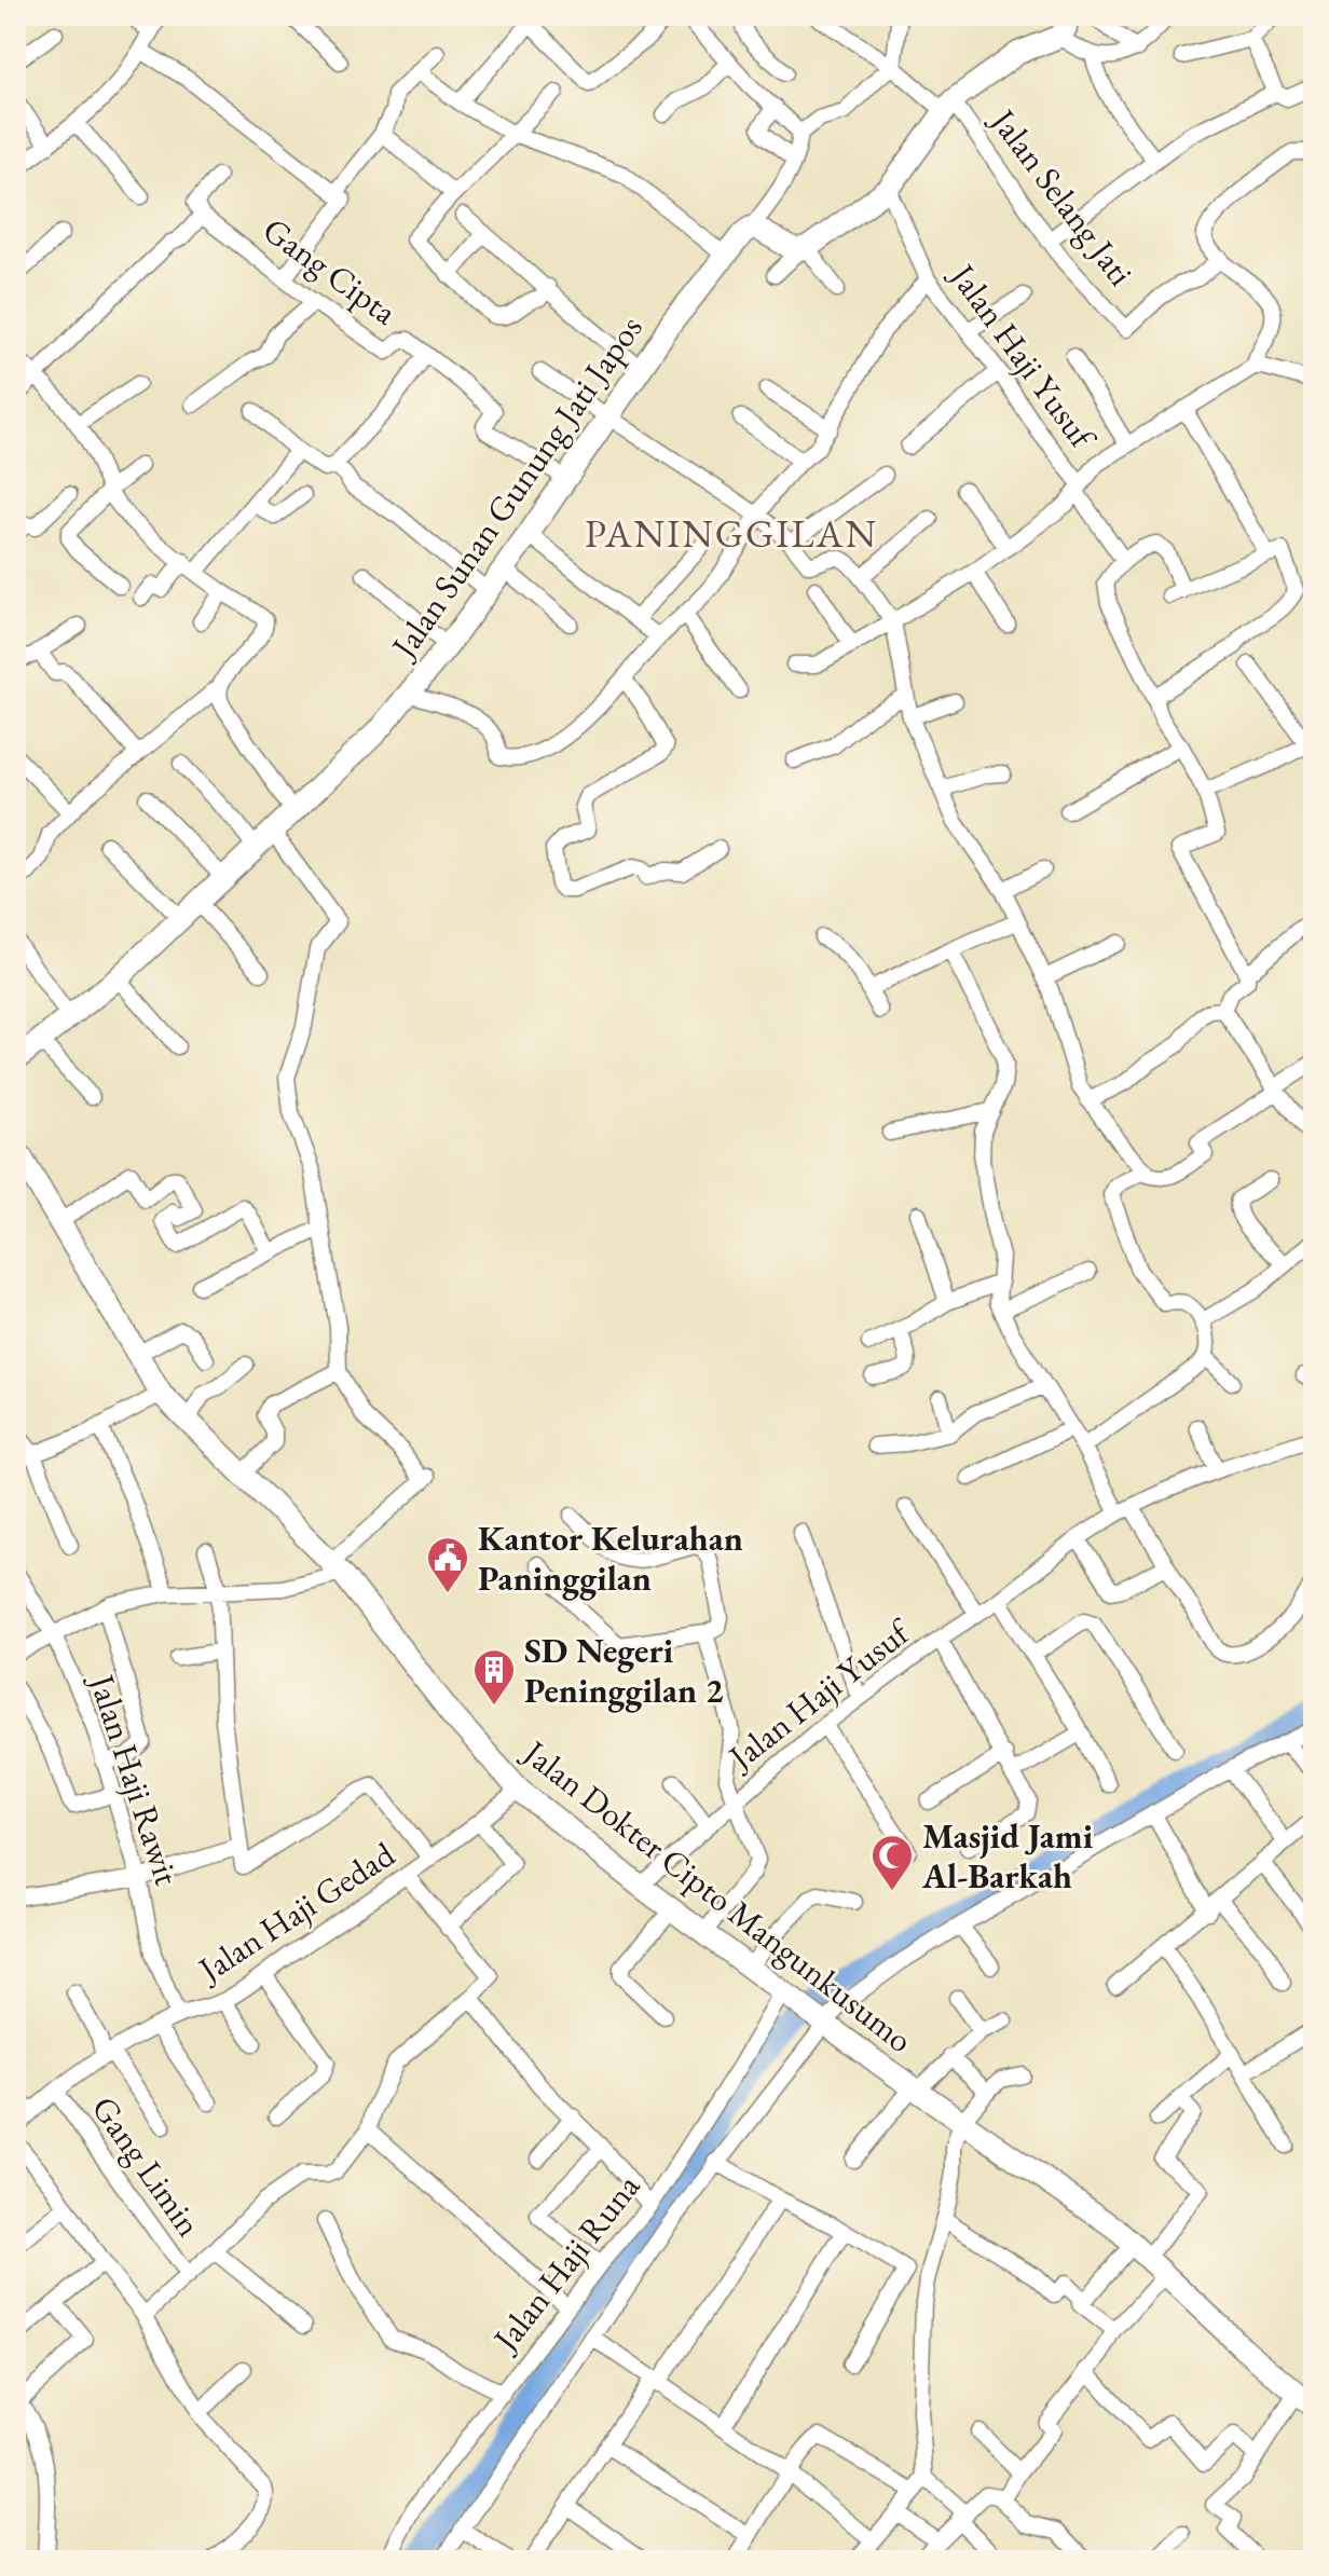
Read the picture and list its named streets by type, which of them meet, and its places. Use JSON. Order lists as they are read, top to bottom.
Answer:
{
  "streets": {
    "main road": ["Jalan Sunan Gunung Jati Japos", "Jalan Dokter Cipto Mangunkusumo"],
    "street": [
      "Jalan Selang Jati",
      "Gang Cipta",
      "Jalan Haji Yusuf",
      "Jalan Haji Rawit",
      "Jalan Haji Gedad",
      "Gang Limin",
      "Jalan Haji Runa"
    ]
  },
  "crossings": [
    ["Gang Cipta", "Jalan Sunan Gunung Jati Japos"],
    ["Jalan Haji Yusuf", "Jalan Dokter Cipto Mangunkusumo"],
    ["Jalan Haji Rawit", "Jalan Haji Gedad"],
    ["Jalan Dokter Cipto Mangunkusumo", "Jalan Haji Gedad"],
    ["Jalan Dokter Cipto Mangunkusumo", "Jalan Haji Runa"],
    ["Jalan Haji Gedad", "Gang Limin"]
  ],
  "districts": ["PANINGGILAN"],
  "places": {
    "public building": ["Kantor Kelurahan Paninggilan"],
    "building": ["SD Negeri Peninggilan 2"],
    "mosque": ["Masjid Jami Al-Barkah"]
  }
}
